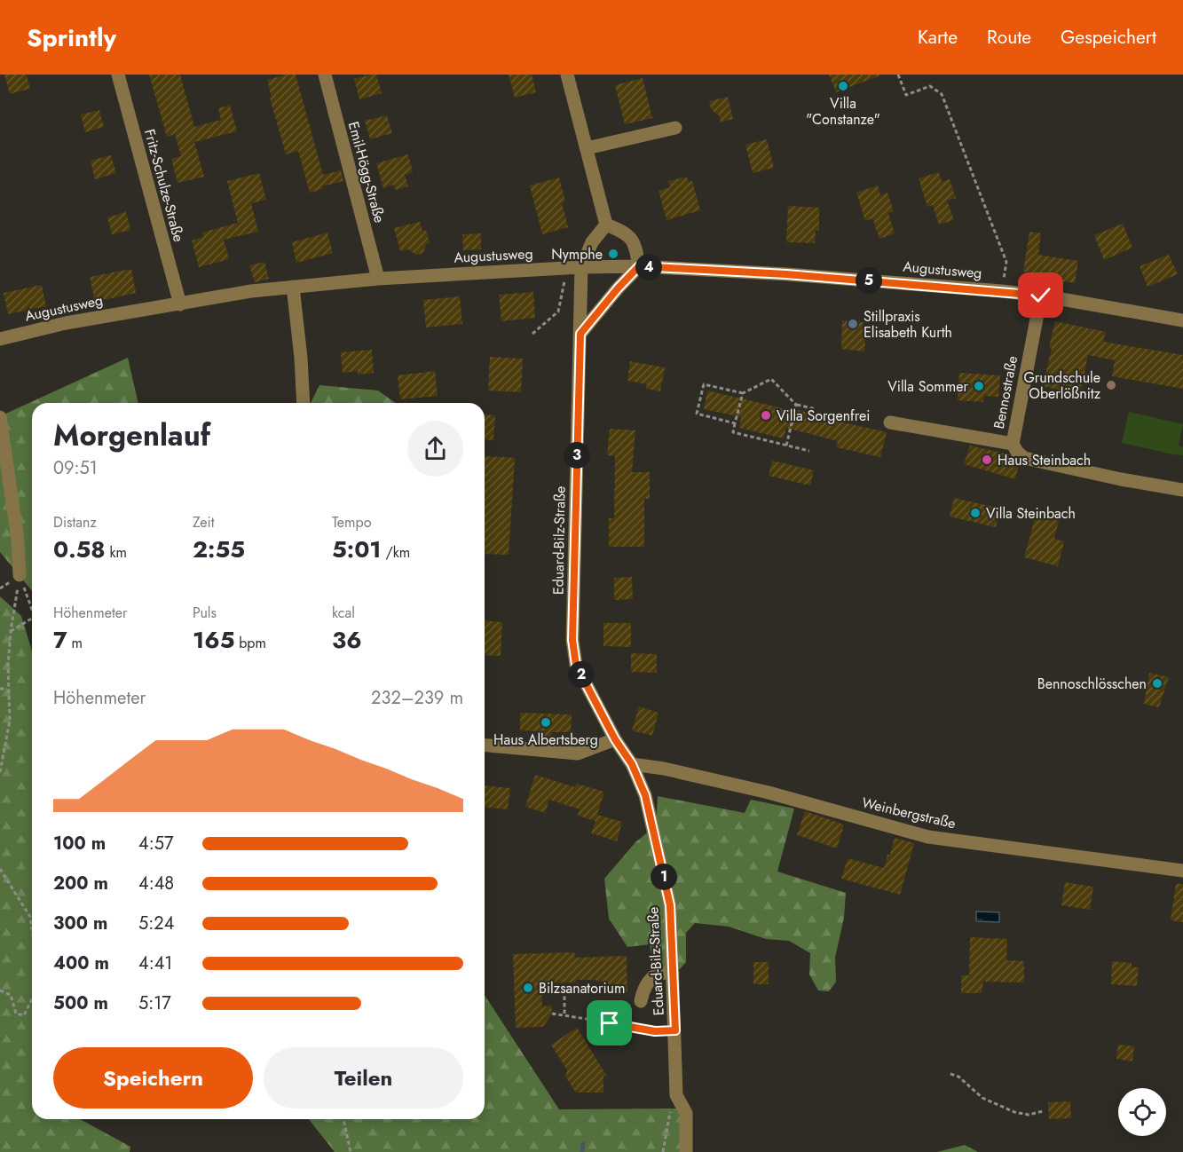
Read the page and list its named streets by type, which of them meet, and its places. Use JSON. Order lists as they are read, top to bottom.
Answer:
{
  "streets": {
    "street": [
      "Emil-Högg-Straße",
      "Fritz-Schulze-Straße",
      "Augustusweg",
      "Bennostraße",
      "Eduard-Bilz-Straße",
      "Weinbergstraße"
    ]
  },
  "crossings": [
    ["Emil-Högg-Straße", "Augustusweg"],
    ["Fritz-Schulze-Straße", "Augustusweg"],
    ["Augustusweg", "Bennostraße"],
    ["Augustusweg", "Eduard-Bilz-Straße"],
    ["Eduard-Bilz-Straße", "Weinbergstraße"]
  ],
  "places": [
    "Villa \"Constanze\"",
    "Nymphe",
    "Stillpraxis Elisabeth Kurth",
    "Grundschule Oberlößnitz",
    "Villa Sommer",
    "Villa Sorgenfrei",
    "Haus Steinbach",
    "Villa Steinbach",
    "Bennoschlösschen",
    "Haus Albertsberg",
    "Bilzsanatorium"
  ],
  "page": {
    "header": "Sprintly",
    "nav": ["Karte", "Route", "Gespeichert"],
    "pins": [
      "4",
      "5",
      "3",
      "2",
      "1"
    ],
    "heading": ["Morgenlauf", "09:51"],
    "stats": [
      ["Distanz", "0.58 km"],
      ["Zeit", "2:55"],
      ["Tempo", "5:01 /km"],
      ["Höhenmeter", "7 m"],
      ["Puls", "165 bpm"],
      ["kcal", "36"]
    ],
    "chart": ["Höhenmeter", "232–239 m"],
    "list": [
      {
        "name": "100 m",
        "note": "4:57"
      },
      {
        "name": "200 m",
        "note": "4:48"
      },
      {
        "name": "300 m",
        "note": "5:24"
      },
      {
        "name": "400 m",
        "note": "4:41"
      },
      {
        "name": "500 m",
        "note": "5:17"
      }
    ],
    "buttons": ["Speichern", "Teilen"]
  }
}
